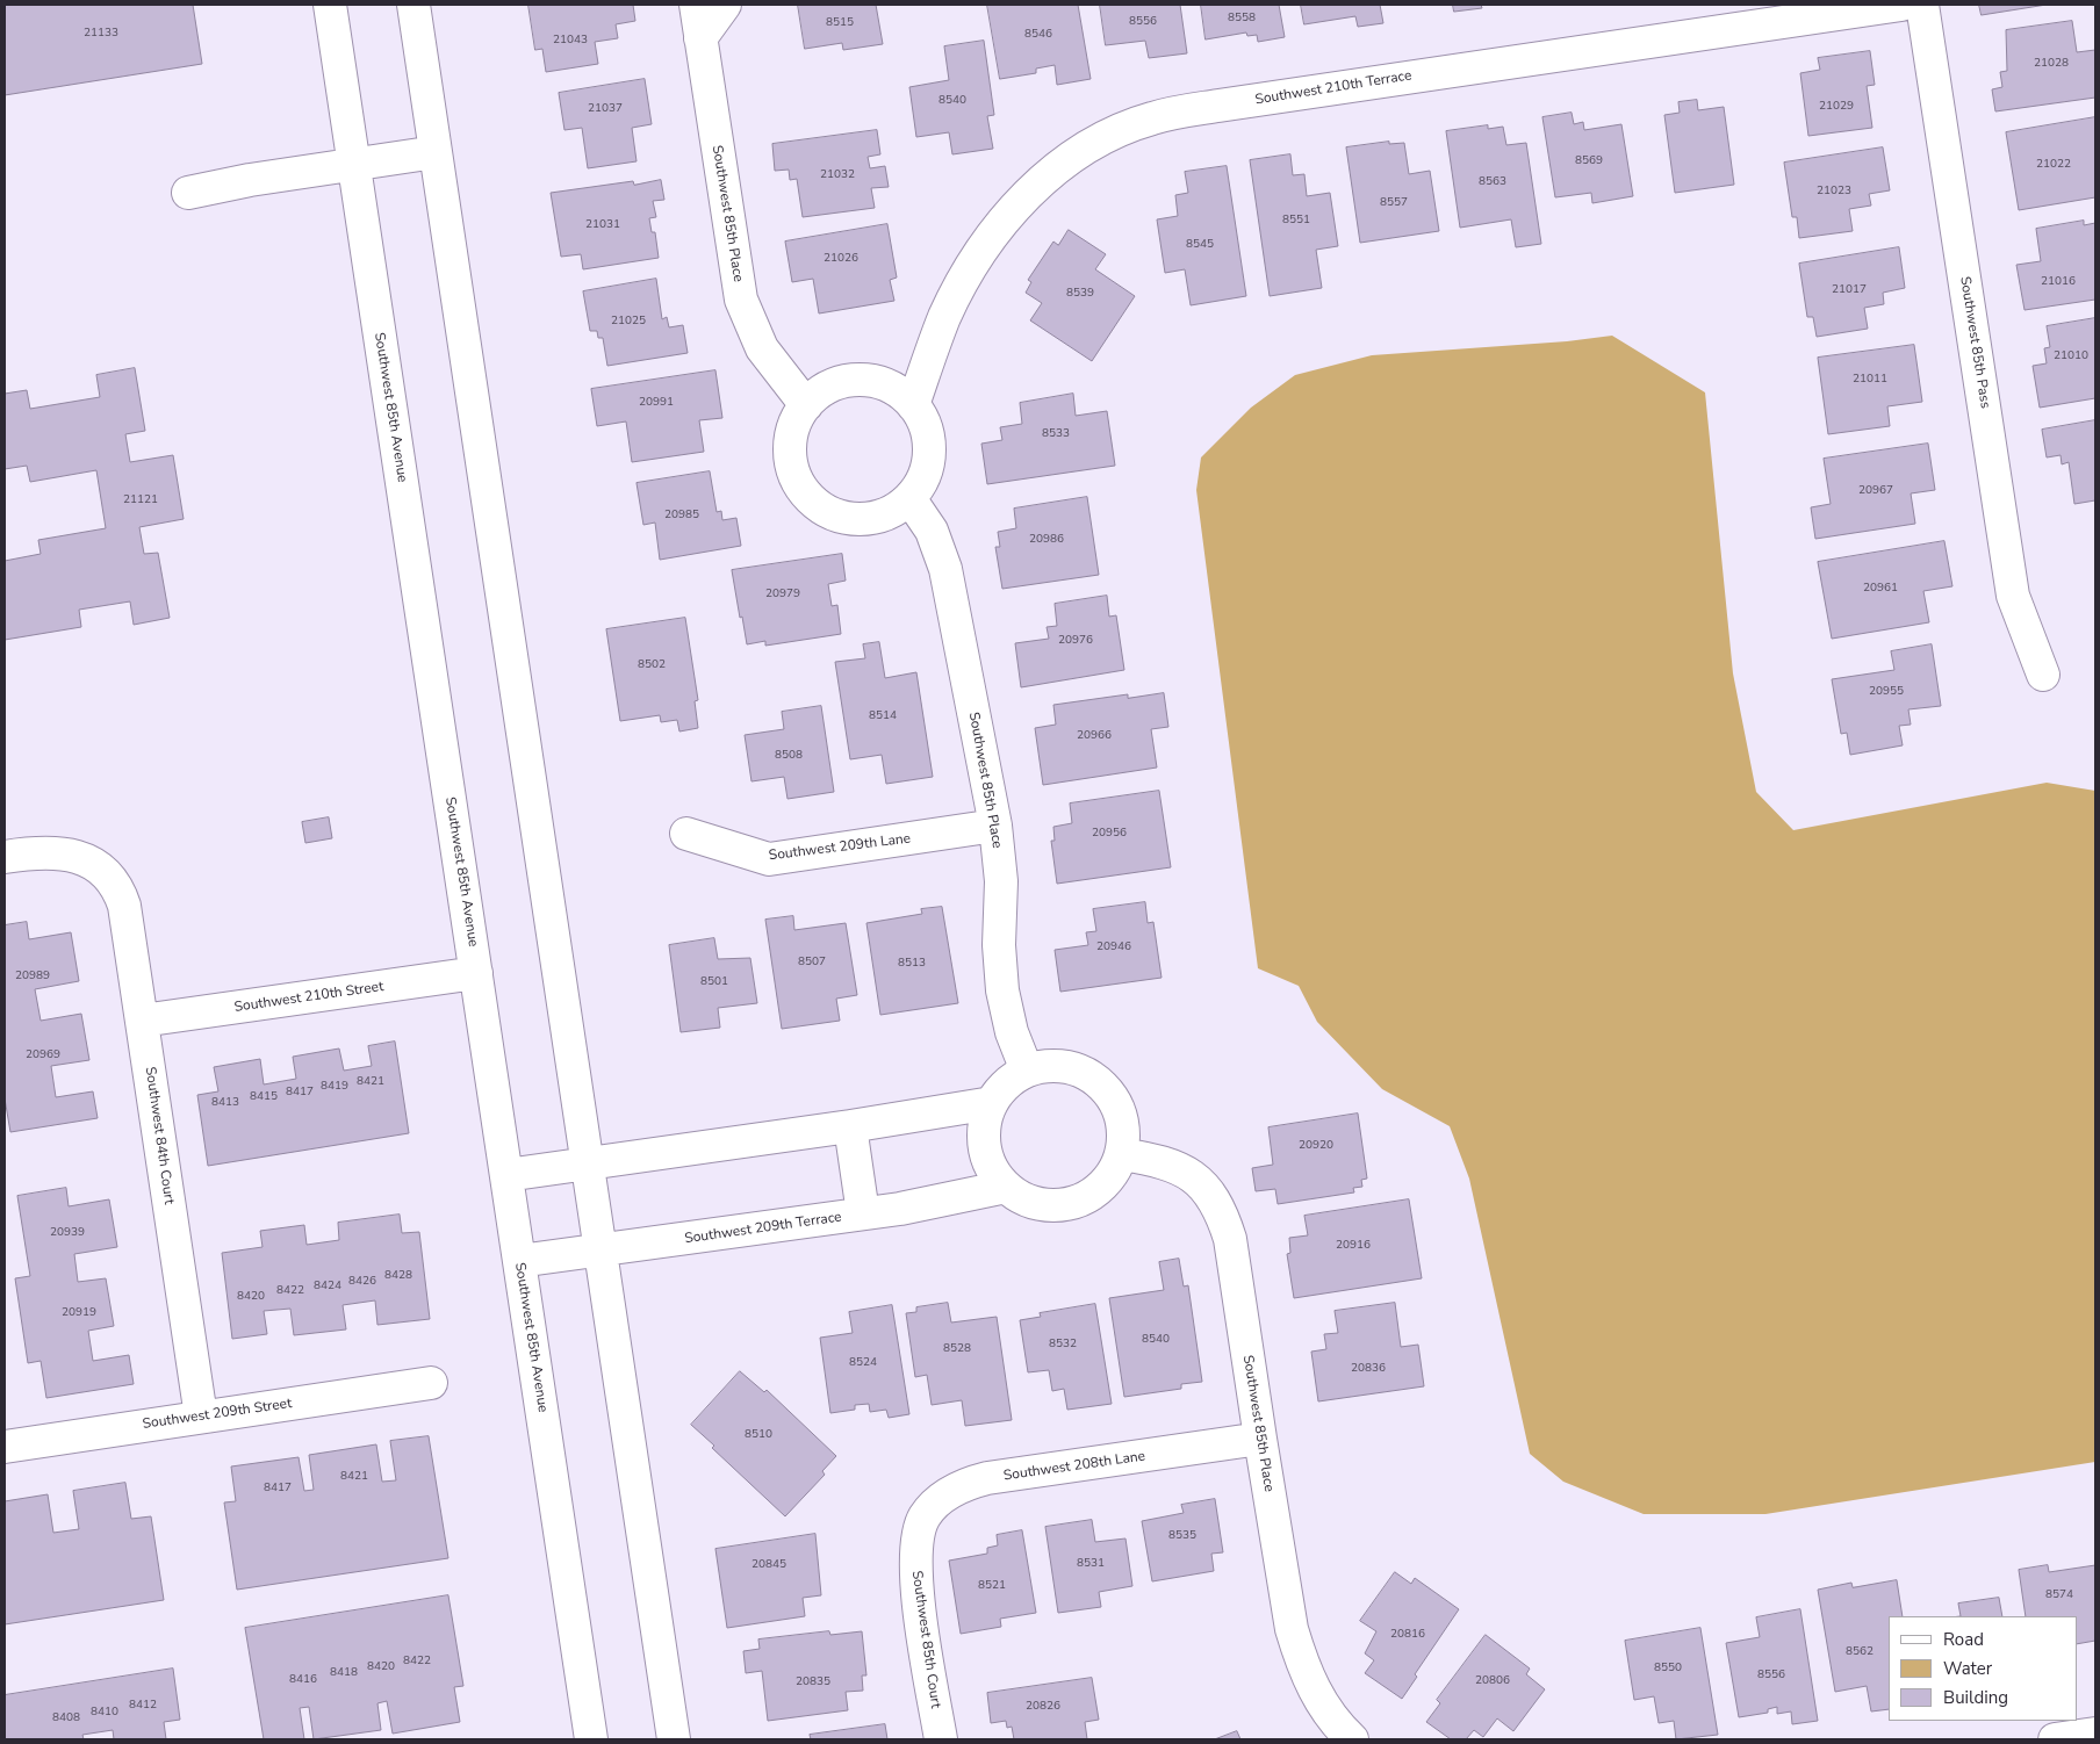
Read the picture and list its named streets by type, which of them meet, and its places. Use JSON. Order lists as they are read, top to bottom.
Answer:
{
  "streets": {
    "street": [
      "Southwest 210th Terrace",
      "Southwest 85th Place",
      "Southwest 85th Pass",
      "Southwest 85th Avenue",
      "Southwest 209th Lane",
      "Southwest 210th Street",
      "Southwest 84th Court",
      "Southwest 209th Terrace",
      "Southwest 209th Street",
      "Southwest 208th Lane",
      "Southwest 85th Court"
    ]
  },
  "crossings": [
    ["Southwest 210th Terrace", "Southwest 85th Place"],
    ["Southwest 85th Place", "Southwest 209th Lane"],
    ["Southwest 85th Place", "Southwest 209th Terrace"],
    ["Southwest 85th Place", "Southwest 208th Lane"],
    ["Southwest 85th Avenue", "Southwest 210th Street"],
    ["Southwest 85th Avenue", "Southwest 209th Terrace"],
    ["Southwest 210th Street", "Southwest 84th Court"],
    ["Southwest 84th Court", "Southwest 209th Street"],
    ["Southwest 208th Lane", "Southwest 85th Court"]
  ],
  "house_numbers": [
    "8558",
    "8556",
    "8515",
    "21133",
    "8546",
    "21043",
    "21028",
    "8540",
    "21029",
    "21037",
    "8569",
    "21022",
    "21032",
    "8563",
    "21023",
    "8557",
    "8551",
    "21031",
    "8545",
    "21026",
    "21016",
    "21017",
    "8539",
    "21025",
    "21010",
    "21011",
    "20991",
    "8533",
    "20967",
    "21121",
    "20985",
    "20986",
    "20961",
    "20979",
    "20976",
    "8502",
    "20955",
    "8514",
    "20966",
    "8508",
    "20956",
    "20946",
    "8507",
    "8513",
    "20989",
    "8501",
    "20969",
    "8421",
    "8419",
    "8417",
    "8415",
    "8413",
    "20920",
    "20939",
    "20916",
    "8428",
    "8426",
    "8424",
    "8422",
    "8420",
    "20919",
    "8540",
    "8532",
    "8528",
    "8524",
    "20836",
    "8510",
    "8421",
    "8417",
    "8535",
    "8531",
    "20845",
    "8521",
    "8574",
    "20816",
    "8562",
    "8422",
    "8420",
    "8550",
    "8418",
    "8556",
    "8416",
    "20806",
    "20835",
    "8412",
    "20826",
    "8410",
    "8408"
  ],
  "legend": ["Road", "Water", "Building"]
}
